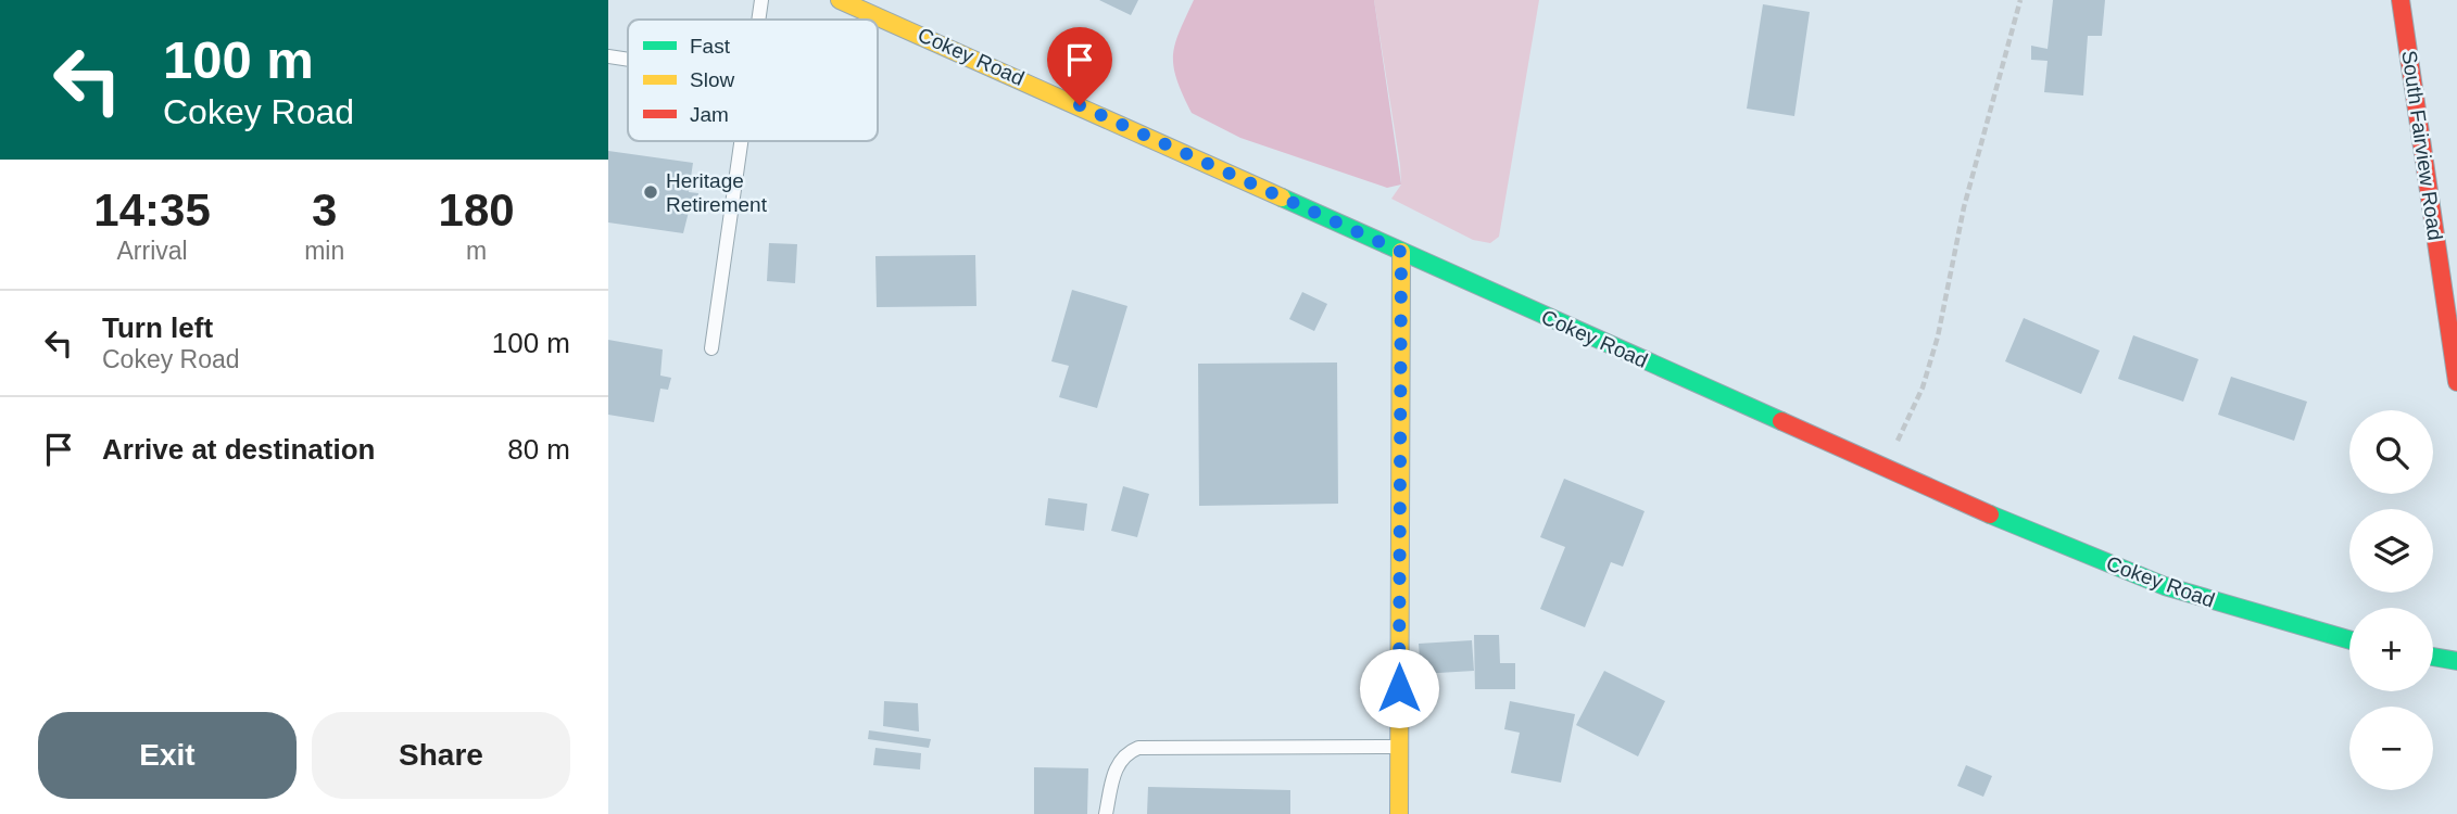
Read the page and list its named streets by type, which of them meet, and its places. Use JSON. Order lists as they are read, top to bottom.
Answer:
{
  "streets": {
    "street": ["Cokey Road", "South Fairview Road"]
  },
  "places": ["Heritage Retirement"],
  "legend": ["Fast", "Slow", "Jam"],
  "page": {
    "turn": ["100 m", "Cokey Road"],
    "eta": [
      "14:35",
      "Arrival",
      "3",
      "min",
      "180",
      "m"
    ],
    "list": [
      {
        "name": "Turn left",
        "note": "Cokey Road",
        "value": "100 m"
      },
      {
        "name": "Arrive at destination",
        "value": "80 m"
      }
    ],
    "map_buttons": ["+", "−"],
    "buttons": ["Exit", "Share"]
  }
}
